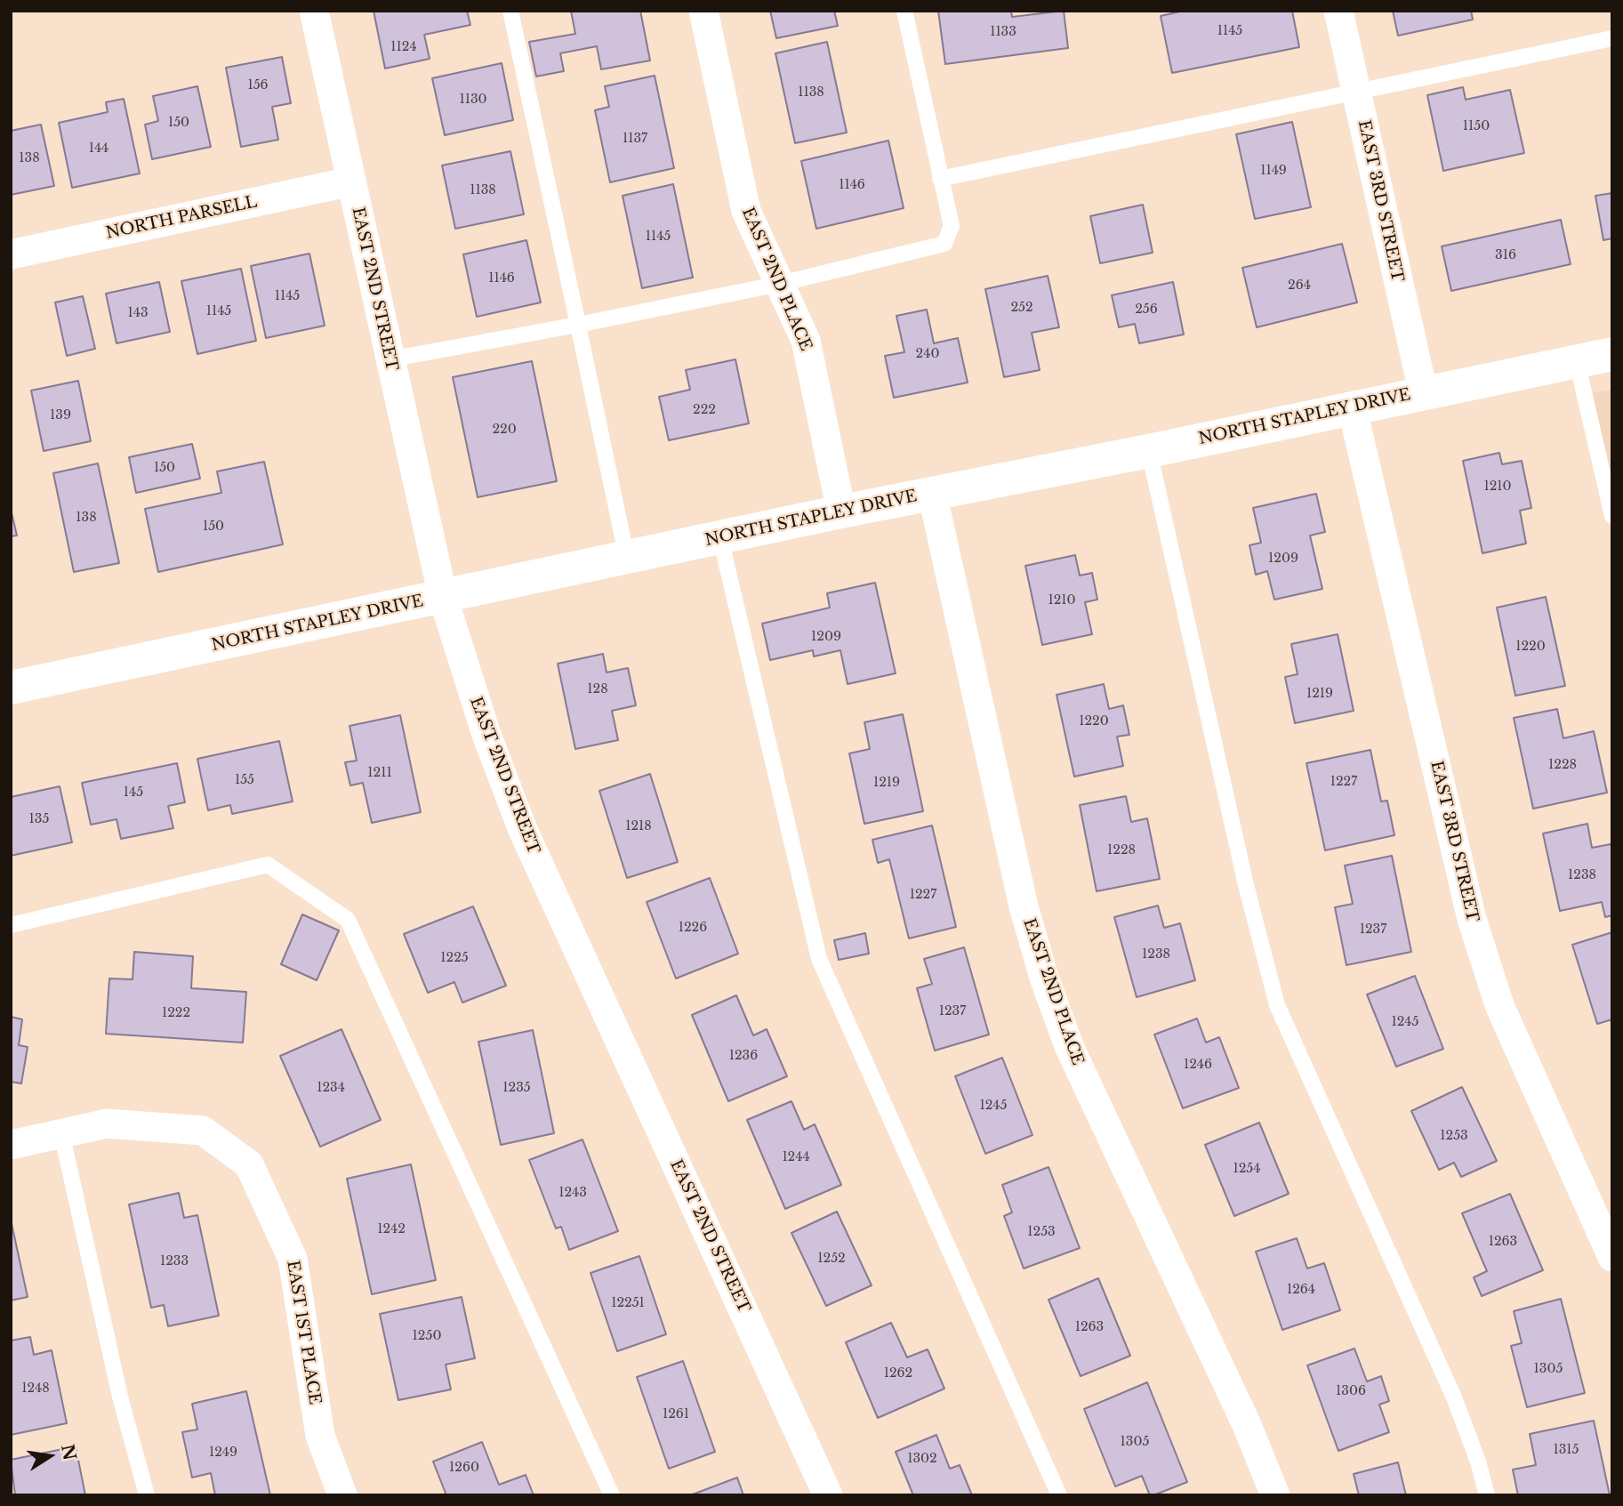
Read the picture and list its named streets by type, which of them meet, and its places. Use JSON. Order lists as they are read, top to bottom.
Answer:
{
  "streets": {
    "main road": ["NORTH STAPLEY DRIVE"],
    "street": [
      "EAST 3RD STREET",
      "NORTH PARSELL",
      "EAST 2ND PLACE",
      "EAST 2ND STREET",
      "EAST 1ST PLACE"
    ]
  },
  "crossings": [
    ["EAST 3RD STREET", "NORTH STAPLEY DRIVE"],
    ["NORTH PARSELL", "EAST 2ND STREET"],
    ["EAST 2ND PLACE", "NORTH STAPLEY DRIVE"],
    ["EAST 2ND STREET", "NORTH STAPLEY DRIVE"]
  ],
  "house_numbers": [
    "1145",
    "1133",
    "1124",
    "156",
    "1138",
    "1130",
    "150",
    "1150",
    "1137",
    "144",
    "138",
    "1149",
    "1146",
    "1138",
    "1145",
    "316",
    "1146",
    "264",
    "1145",
    "252",
    "256",
    "1145",
    "143",
    "240",
    "222",
    "139",
    "220",
    "150",
    "1210",
    "138",
    "150",
    "1209",
    "1210",
    "1209",
    "1220",
    "128",
    "1219",
    "1220",
    "1228",
    "1211",
    "155",
    "1227",
    "1219",
    "145",
    "135",
    "1218",
    "1228",
    "1238",
    "1227",
    "1226",
    "1237",
    "1238",
    "1225",
    "1237",
    "1222",
    "1245",
    "1236",
    "1246",
    "1234",
    "1235",
    "1245",
    "1253",
    "1244",
    "1254",
    "1243",
    "1242",
    "1253",
    "1263",
    "1252",
    "1233",
    "1264",
    "12251",
    "1263",
    "1250",
    "1305",
    "1262",
    "1248",
    "1306",
    "1261",
    "1305",
    "1315",
    "1249",
    "1302",
    "1260"
  ],
  "north": "right"
}
